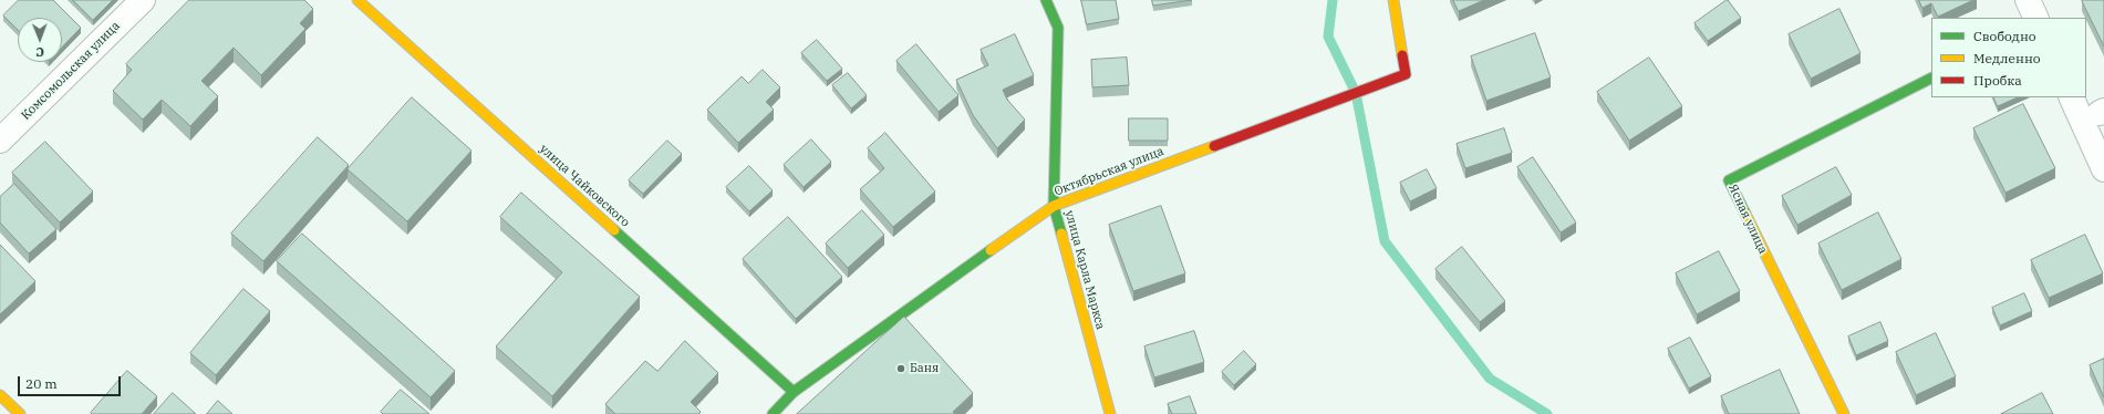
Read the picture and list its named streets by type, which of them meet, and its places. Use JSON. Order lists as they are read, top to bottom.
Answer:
{
  "streets": {
    "street": [
      "Комсомольская улица",
      "Октябрьская улица",
      "улица Чайковского",
      "Ясная улица",
      "улица Карла Маркса"
    ]
  },
  "crossings": [
    ["Октябрьская улица", "улица Чайковского"],
    ["Октябрьская улица", "улица Карла Маркса"]
  ],
  "places": ["Баня"],
  "legend": ["Свободно", "Медленно", "Пробка"],
  "scale_bar": "20 m",
  "north": "bottom"
}
